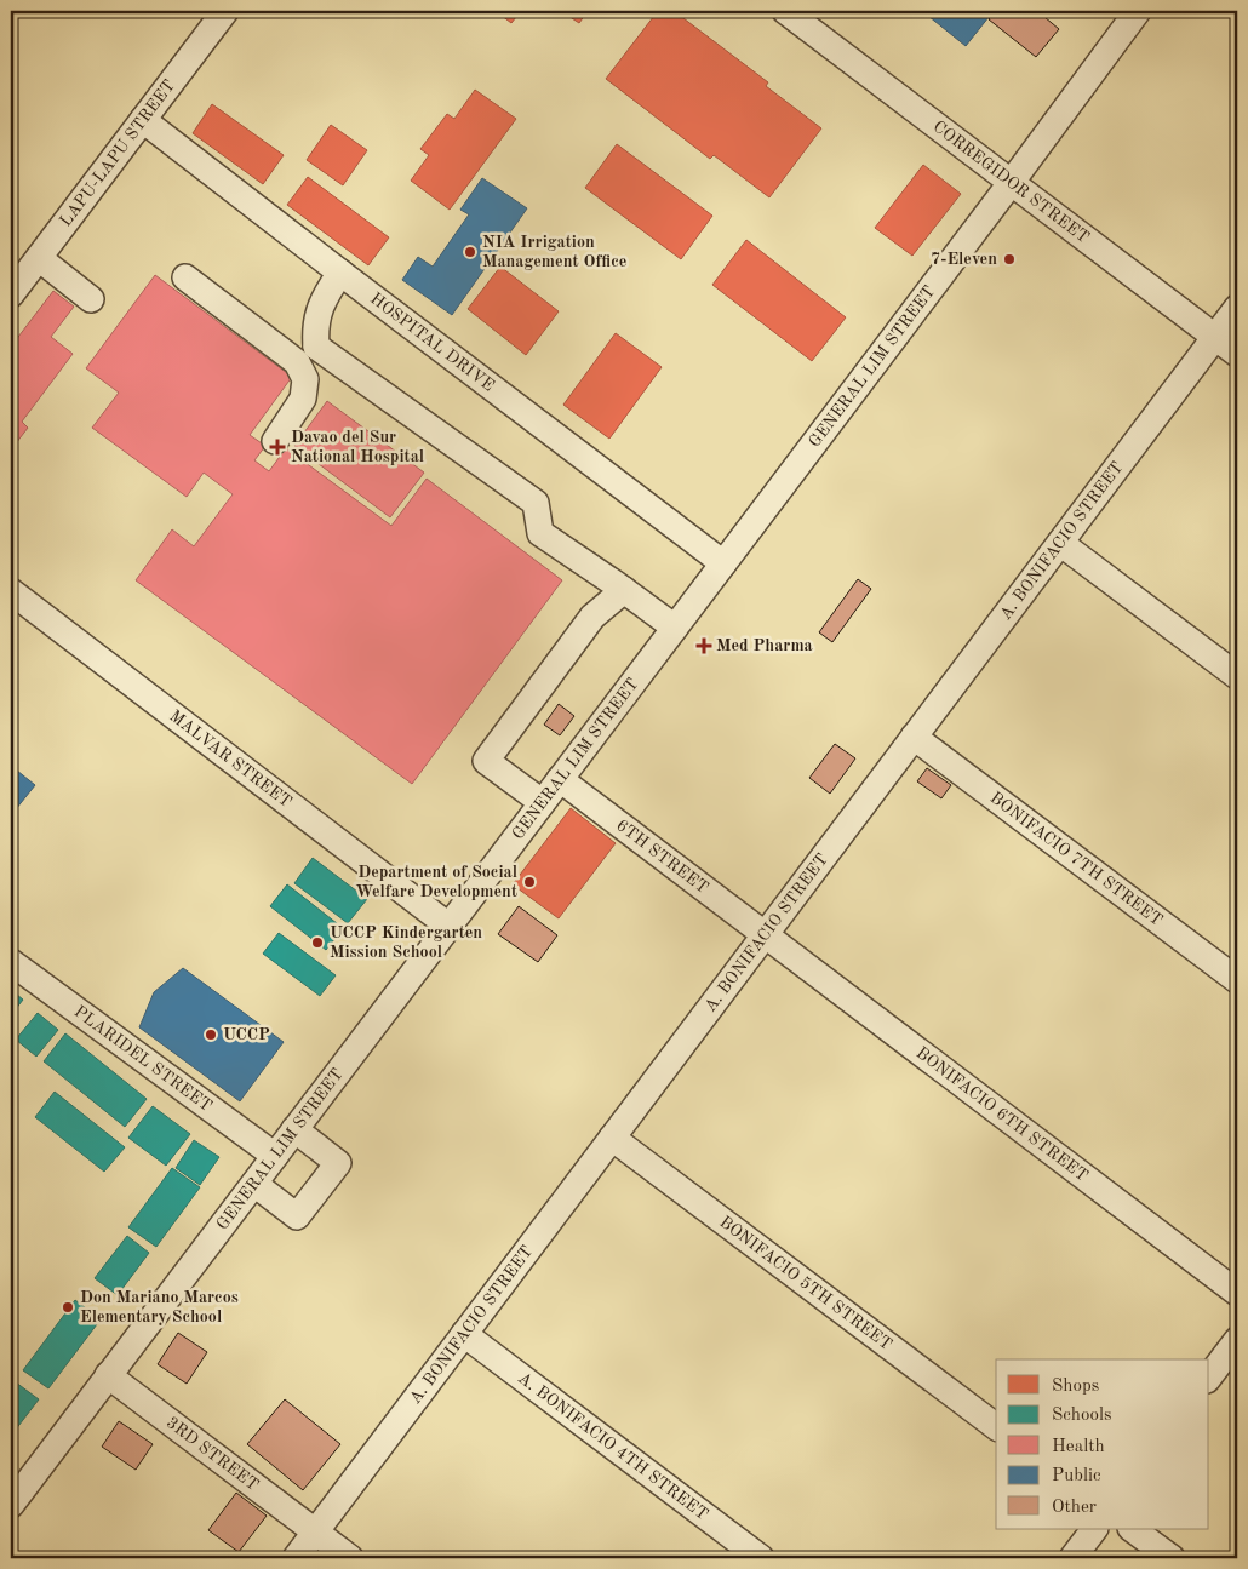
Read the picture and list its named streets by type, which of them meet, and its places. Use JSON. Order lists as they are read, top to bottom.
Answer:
{
  "streets": {
    "street": [
      "LAPU-LAPU STREET",
      "CORREGIDOR STREET",
      "HOSPITAL DRIVE",
      "GENERAL LIM STREET",
      "A. BONIFACIO STREET",
      "MALVAR STREET",
      "6TH STREET",
      "BONIFACIO 7TH STREET",
      "PLARIDEL STREET",
      "BONIFACIO 6TH STREET",
      "BONIFACIO 5TH STREET",
      "A. BONIFACIO 4TH STREET",
      "3RD STREET"
    ]
  },
  "crossings": [
    ["LAPU-LAPU STREET", "HOSPITAL DRIVE"],
    ["CORREGIDOR STREET", "GENERAL LIM STREET"],
    ["CORREGIDOR STREET", "A. BONIFACIO STREET"],
    ["HOSPITAL DRIVE", "GENERAL LIM STREET"],
    ["GENERAL LIM STREET", "MALVAR STREET"],
    ["GENERAL LIM STREET", "6TH STREET"],
    ["GENERAL LIM STREET", "PLARIDEL STREET"],
    ["GENERAL LIM STREET", "3RD STREET"],
    ["A. BONIFACIO STREET", "6TH STREET"],
    ["A. BONIFACIO STREET", "BONIFACIO 7TH STREET"],
    ["A. BONIFACIO STREET", "BONIFACIO 6TH STREET"],
    ["A. BONIFACIO STREET", "BONIFACIO 5TH STREET"],
    ["A. BONIFACIO STREET", "A. BONIFACIO 4TH STREET"],
    ["A. BONIFACIO STREET", "3RD STREET"],
    ["6TH STREET", "BONIFACIO 6TH STREET"]
  ],
  "places": {
    "other": [
      "NIA Irrigation Management Office",
      "7-Eleven",
      "Department of Social Welfare Development",
      "UCCP Kindergarten Mission School",
      "UCCP",
      "Don Mariano Marcos Elementary School"
    ],
    "health": ["Davao del Sur National Hospital", "Med Pharma"]
  },
  "legend": [
    "Shops",
    "Schools",
    "Health",
    "Public",
    "Other"
  ]
}
